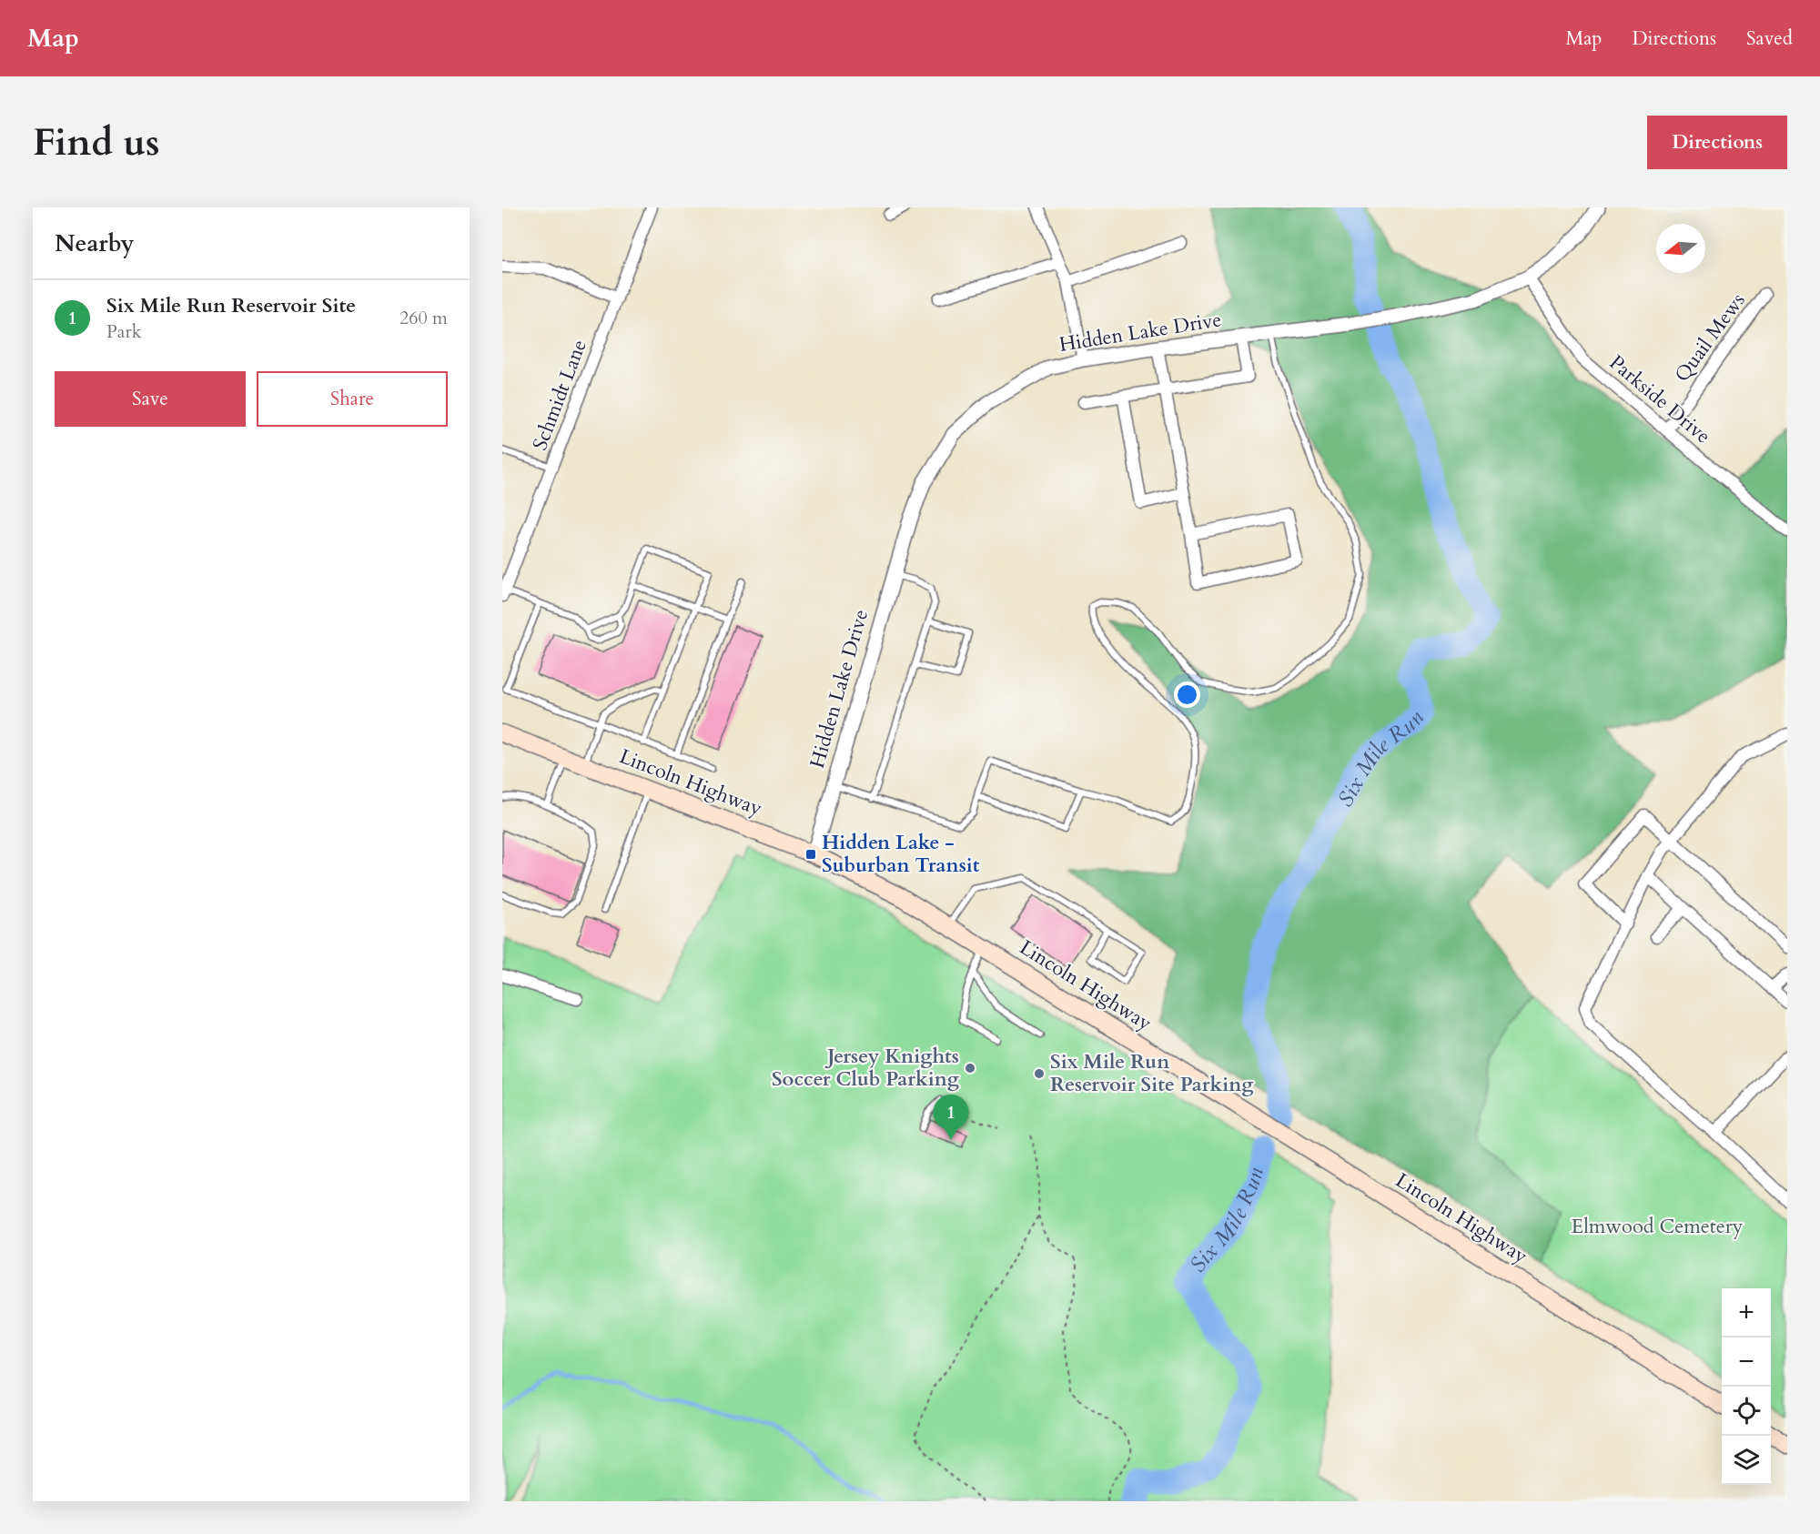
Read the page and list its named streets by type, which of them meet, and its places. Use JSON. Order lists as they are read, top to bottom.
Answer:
{
  "streets": {
    "main road": ["Lincoln Highway"],
    "street": [
      "Hidden Lake Drive",
      "Quail Mews",
      "Schmidt Lane",
      "Parkside Drive"
    ]
  },
  "crossings": [
    ["Hidden Lake Drive", "Parkside Drive"],
    ["Hidden Lake Drive", "Lincoln Highway"],
    ["Quail Mews", "Parkside Drive"]
  ],
  "water": ["Six Mile Run"],
  "parks": ["Elmwood Cemetery"],
  "places": {
    "transit": ["Hidden Lake - Suburban Transit"],
    "other": ["Jersey Knights Soccer Club Parking", "Six Mile Run Reservoir Site Parking"]
  },
  "north": "left",
  "page": {
    "header": "Map",
    "nav": ["Map", "Directions", "Saved"],
    "buttons": [
      "Directions",
      ["Save", "Share"]
    ],
    "title": "Find us",
    "heading": "Nearby",
    "list": [
      {
        "mark": "1",
        "name": "Six Mile Run Reservoir Site",
        "note": "Park",
        "value": "260 m"
      }
    ],
    "pins": "1",
    "map_buttons": ["+", "−"]
  }
}
